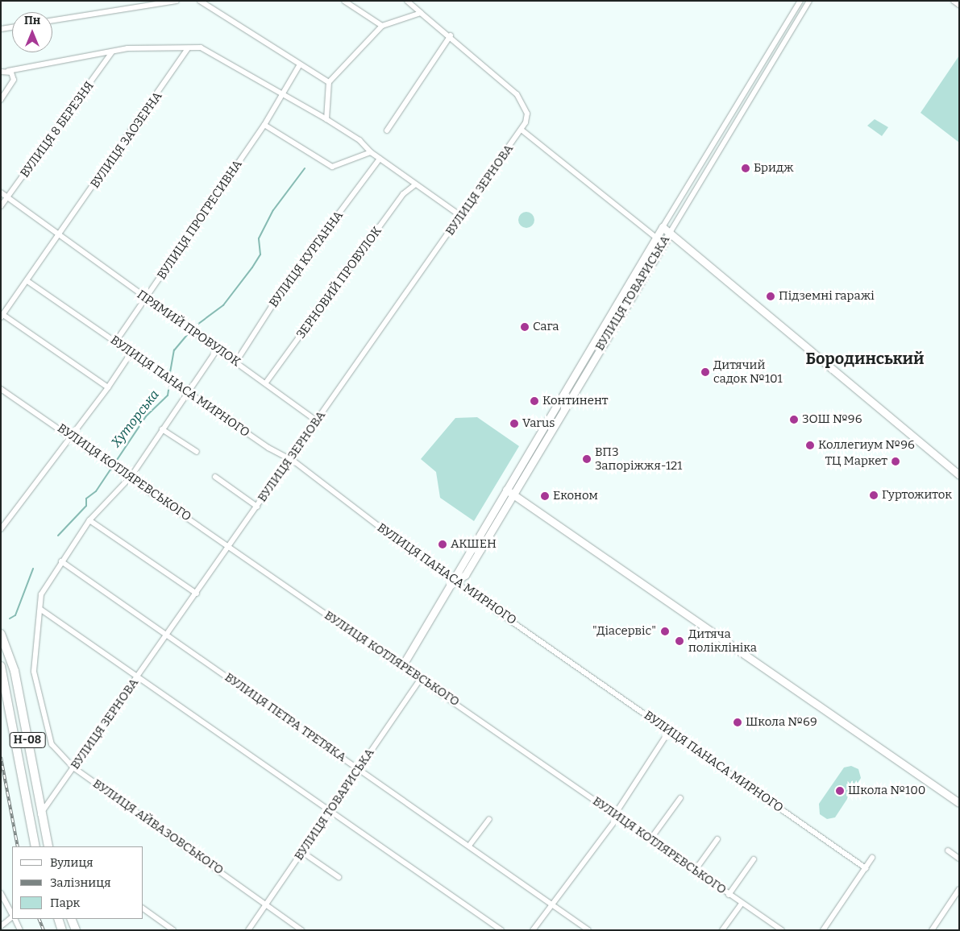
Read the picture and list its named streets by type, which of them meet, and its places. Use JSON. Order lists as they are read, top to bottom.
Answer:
{
  "streets": {
    "main road": ["Н-08"],
    "street": [
      "ВУЛИЦЯ 8 БЕРЕЗНЯ",
      "ВУЛИЦЯ ЗАОЗЕРНА",
      "ВУЛИЦЯ ЗЕРНОВА",
      "ВУЛИЦЯ ПРОГРЕСИВНА",
      "ВУЛИЦЯ КУРГАННА",
      "ЗЕРНОВИЙ ПРОВУЛОК",
      "ВУЛИЦЯ ТОВАРИСЬКА",
      "ПРЯМИЙ ПРОВУЛОК",
      "ВУЛИЦЯ ПАНАСА МИРНОГО",
      "ВУЛИЦЯ КОТЛЯРЕВСЬКОГО",
      "ВУЛИЦЯ ПЕТРА ТРЕТЯКА",
      "ВУЛИЦЯ АЙВАЗОВСЬКОГО"
    ]
  },
  "crossings": [
    ["ВУЛИЦЯ 8 БЕРЕЗНЯ", "ПРЯМИЙ ПРОВУЛОК"],
    ["ВУЛИЦЯ ЗАОЗЕРНА", "ПРЯМИЙ ПРОВУЛОК"],
    ["ВУЛИЦЯ ЗАОЗЕРНА", "ВУЛИЦЯ ПАНАСА МИРНОГО"],
    ["ВУЛИЦЯ ЗЕРНОВА", "ПРЯМИЙ ПРОВУЛОК"],
    ["ВУЛИЦЯ ЗЕРНОВА", "ВУЛИЦЯ ПАНАСА МИРНОГО"],
    ["ВУЛИЦЯ ЗЕРНОВА", "ВУЛИЦЯ КОТЛЯРЕВСЬКОГО"],
    ["ВУЛИЦЯ ЗЕРНОВА", "ВУЛИЦЯ ПЕТРА ТРЕТЯКА"],
    ["ВУЛИЦЯ ЗЕРНОВА", "Н-08"],
    ["ВУЛИЦЯ ЗЕРНОВА", "ВУЛИЦЯ АЙВАЗОВСЬКОГО"],
    ["ВУЛИЦЯ ПРОГРЕСИВНА", "ПРЯМИЙ ПРОВУЛОК"],
    ["ВУЛИЦЯ ПРОГРЕСИВНА", "ВУЛИЦЯ ПАНАСА МИРНОГО"],
    ["ВУЛИЦЯ КУРГАННА", "ПРЯМИЙ ПРОВУЛОК"],
    ["ЗЕРНОВИЙ ПРОВУЛОК", "ПРЯМИЙ ПРОВУЛОК"],
    ["ВУЛИЦЯ ТОВАРИСЬКА", "ВУЛИЦЯ ПАНАСА МИРНОГО"],
    ["ВУЛИЦЯ ТОВАРИСЬКА", "ВУЛИЦЯ КОТЛЯРЕВСЬКОГО"],
    ["ВУЛИЦЯ ТОВАРИСЬКА", "ВУЛИЦЯ ПЕТРА ТРЕТЯКА"],
    ["ВУЛИЦЯ ТОВАРИСЬКА", "ВУЛИЦЯ АЙВАЗОВСЬКОГО"],
    ["ПРЯМИЙ ПРОВУЛОК", "ВУЛИЦЯ АЙВАЗОВСЬКОГО"],
    ["ВУЛИЦЯ ПАНАСА МИРНОГО", "ВУЛИЦЯ АЙВАЗОВСЬКОГО"],
    ["ВУЛИЦЯ КОТЛЯРЕВСЬКОГО", "ВУЛИЦЯ АЙВАЗОВСЬКОГО"],
    ["ВУЛИЦЯ ПЕТРА ТРЕТЯКА", "ВУЛИЦЯ АЙВАЗОВСЬКОГО"]
  ],
  "districts": ["Бородинський"],
  "water": ["Хуторська"],
  "places": [
    "Бридж",
    "Підземні гаражі",
    "Сага",
    "Дитячий садок №101",
    "Континент",
    "ЗОШ №96",
    "Varus",
    "Коллегиум №96",
    "ВПЗ Запоріжжя-121",
    "ТЦ Маркет",
    "Гуртожиток",
    "Економ",
    "АКШЕН",
    "\"Діасервіс\"",
    "Дитяча поліклініка",
    "Школа №69",
    "Школа №100"
  ],
  "legend": ["Вулиця", "Залізниця", "Парк"],
  "north": "top"
}
